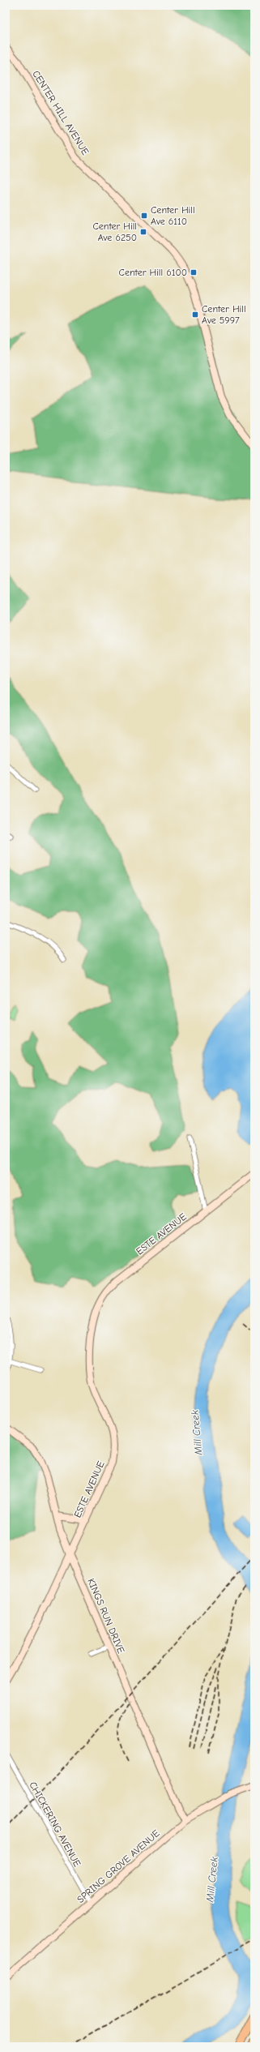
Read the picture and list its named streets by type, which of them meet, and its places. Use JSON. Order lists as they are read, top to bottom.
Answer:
{
  "streets": {
    "street": [
      "CENTER HILL AVENUE",
      "ESTE AVENUE",
      "KINGS RUN DRIVE",
      "CHICKERING AVENUE",
      "SPRING GROVE AVENUE"
    ]
  },
  "crossings": [
    ["ESTE AVENUE", "KINGS RUN DRIVE"],
    ["KINGS RUN DRIVE", "SPRING GROVE AVENUE"],
    ["CHICKERING AVENUE", "SPRING GROVE AVENUE"]
  ],
  "water": ["Mill Creek"],
  "places": {
    "transit": [
      "Center Hill Ave 6110",
      "Center Hill Ave 6250",
      "Center Hill 6100",
      "Center Hill Ave 5997"
    ]
  }
}
